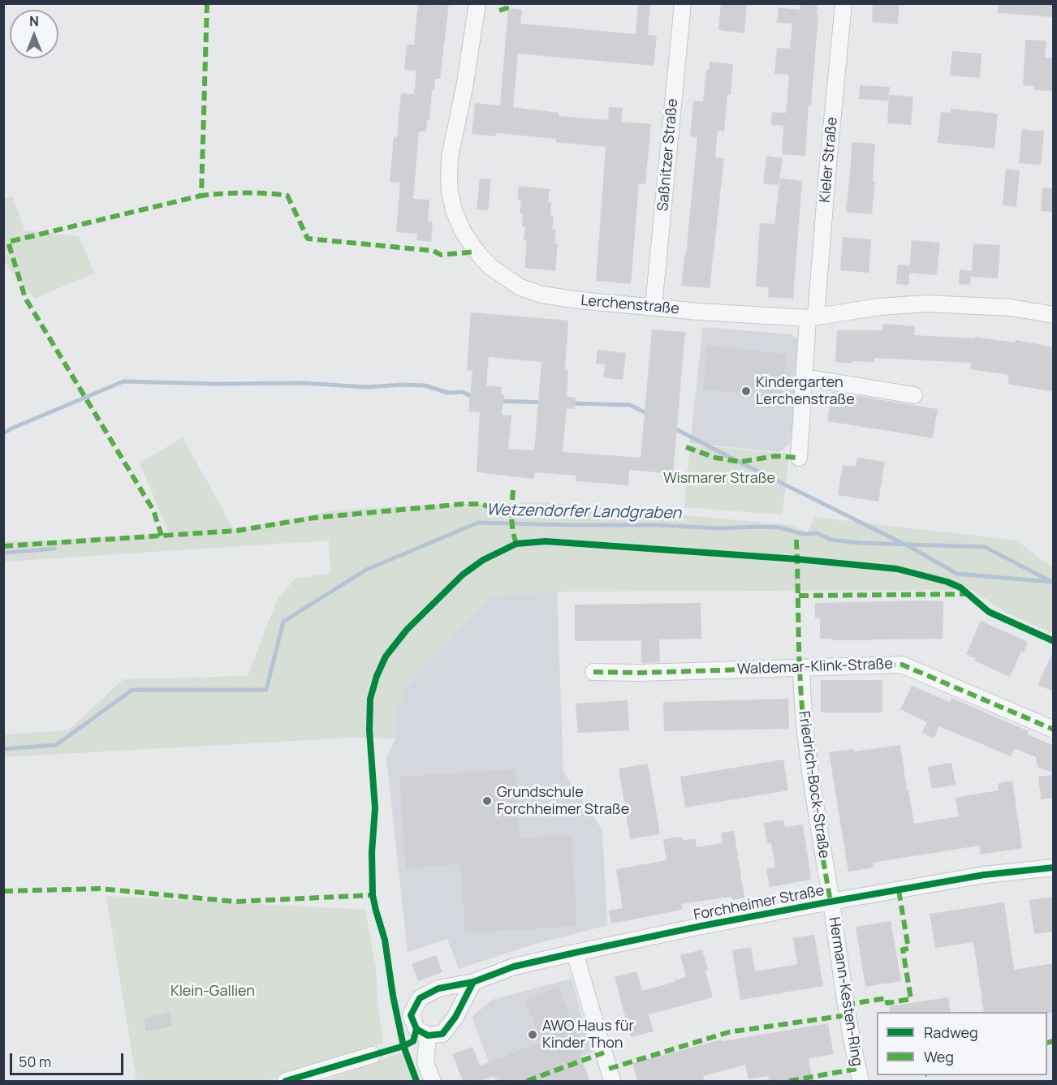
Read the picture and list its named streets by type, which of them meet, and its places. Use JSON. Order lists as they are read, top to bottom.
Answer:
{
  "streets": {
    "street": [
      "Saßnitzer Straße",
      "Kieler Straße",
      "Lerchenstraße",
      "Waldemar-Klink-Straße",
      "Friedrich-Bock-Straße",
      "Forchheimer Straße",
      "Hermann-Kesten-Ring"
    ]
  },
  "crossings": [
    ["Saßnitzer Straße", "Lerchenstraße"],
    ["Kieler Straße", "Lerchenstraße"],
    ["Waldemar-Klink-Straße", "Friedrich-Bock-Straße"],
    ["Friedrich-Bock-Straße", "Forchheimer Straße"],
    ["Friedrich-Bock-Straße", "Hermann-Kesten-Ring"],
    ["Forchheimer Straße", "Hermann-Kesten-Ring"]
  ],
  "water": ["Wetzendorfer Landgraben"],
  "parks": ["Wismarer Straße", "Klein-Gallien"],
  "places": ["Kindergarten Lerchenstraße", "Grundschule Forchheimer Straße", "AWO Haus für Kinder Thon"],
  "legend": ["Radweg", "Weg"],
  "scale_bar": "50 m",
  "north": "top"
}
